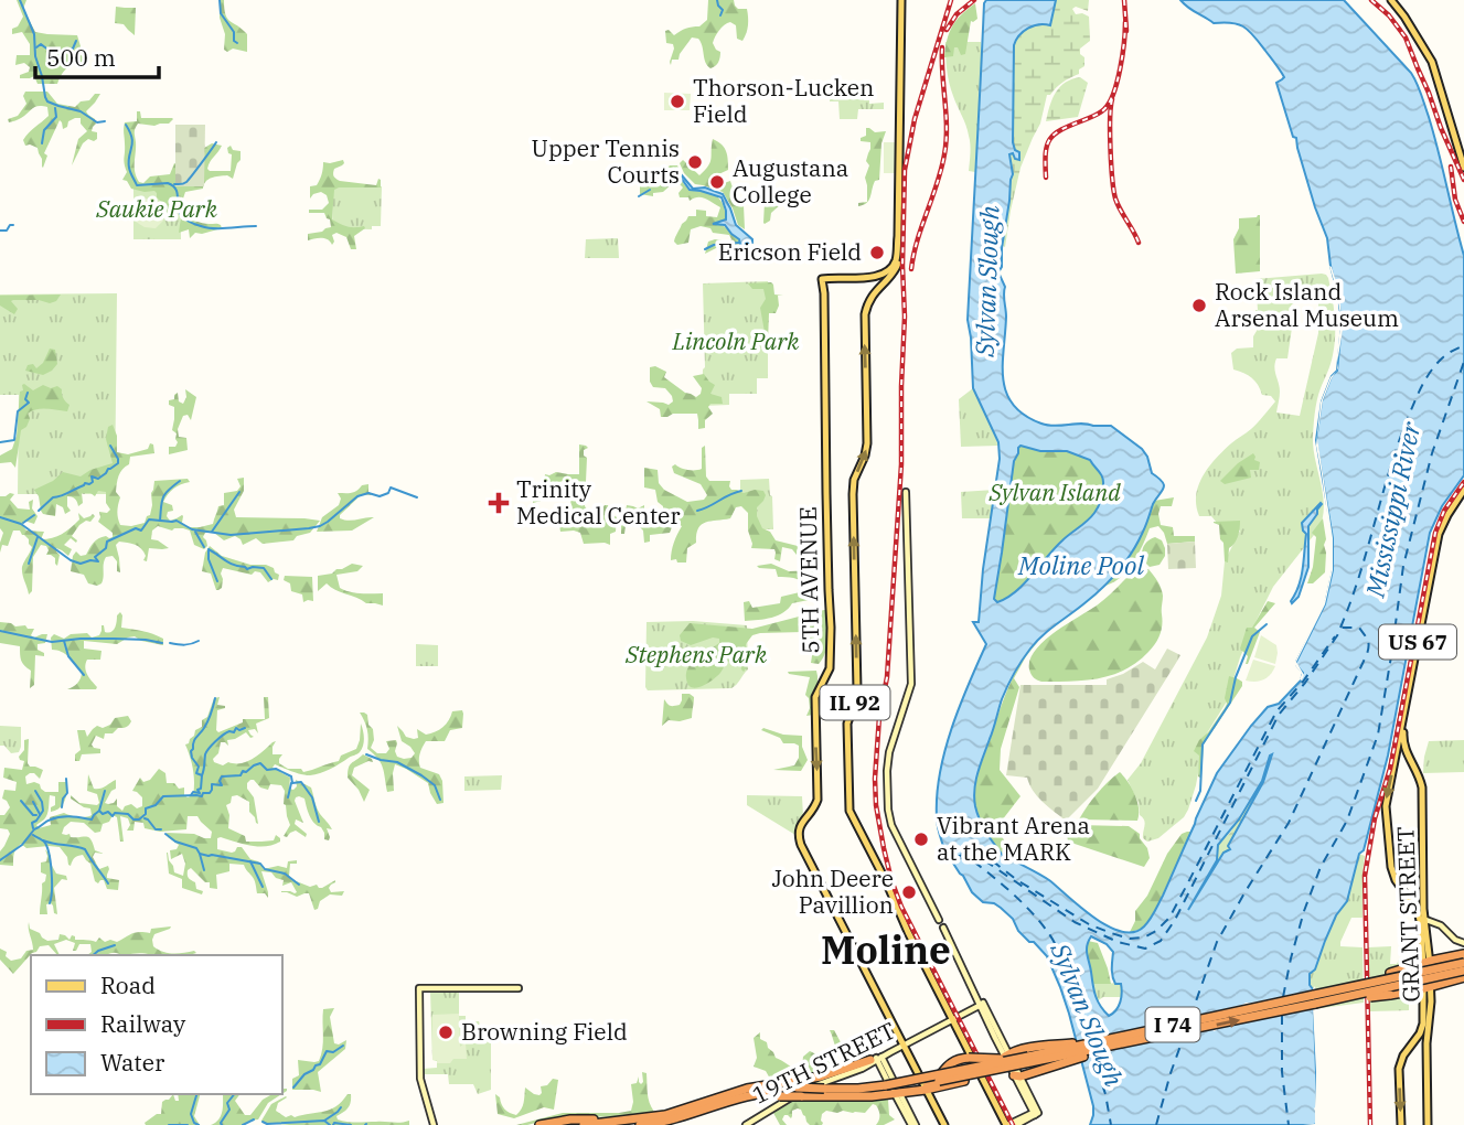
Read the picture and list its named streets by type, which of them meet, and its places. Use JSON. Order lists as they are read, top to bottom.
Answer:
{
  "streets": {
    "highway": ["I 74"],
    "main road": [
      "5TH AVENUE",
      "US 67",
      "IL 92",
      "GRANT STREET",
      "19TH STREET"
    ]
  },
  "crossings": [
    ["5TH AVENUE", "IL 92"],
    ["5TH AVENUE", "19TH STREET"],
    ["US 67", "GRANT STREET"],
    ["IL 92", "19TH STREET"]
  ],
  "districts": ["Moline"],
  "water": ["Sylvan Slough", "Mississippi River", "Moline Pool"],
  "parks": [
    "Saukie Park",
    "Lincoln Park",
    "Sylvan Island",
    "Stephens Park"
  ],
  "places": {
    "other": [
      "Thorson-Lucken Field",
      "Upper Tennis Courts",
      "Augustana College",
      "Ericson Field",
      "Rock Island Arsenal Museum",
      "Vibrant Arena at the MARK",
      "John Deere Pavillion",
      "Browning Field"
    ],
    "health": ["Trinity Medical Center"]
  },
  "legend": ["Road", "Railway", "Water"],
  "scale_bar": "500 m"
}
